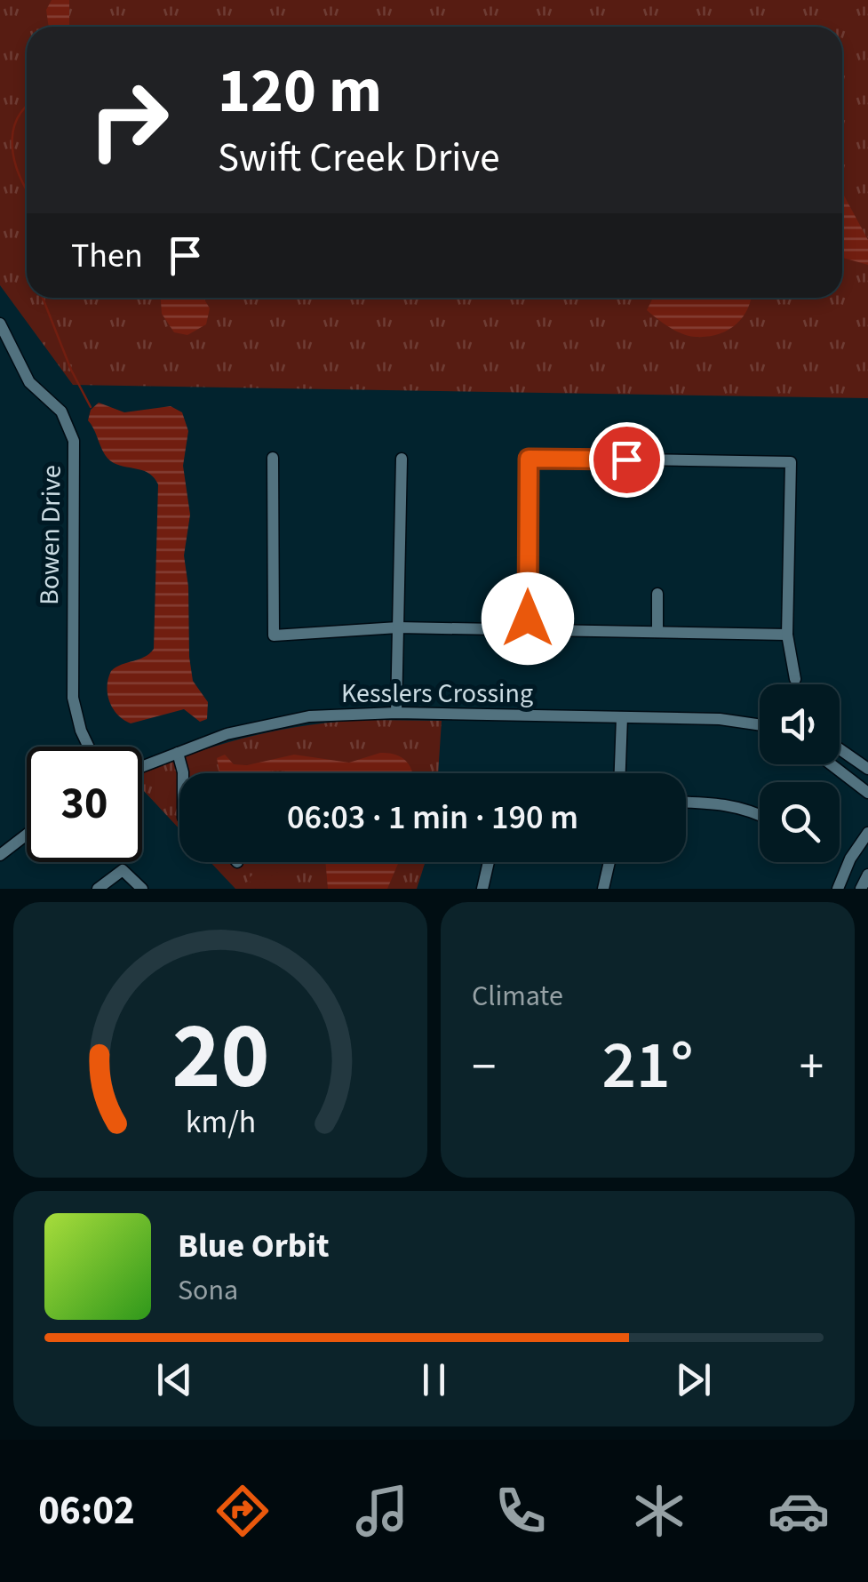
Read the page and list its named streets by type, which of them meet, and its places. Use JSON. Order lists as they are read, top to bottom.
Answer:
{
  "streets": {
    "street": ["Bowen Drive", "Kesslers Crossing"]
  },
  "page": {
    "turn": ["120 m", "Swift Creek Drive"],
    "then": "Then",
    "limit": "30",
    "trip": "06:03 · 1 min · 190 m",
    "tile": "Climate",
    "heat": ["−", "21°", "+"],
    "song": ["Blue Orbit", "Sona"],
    "tabs": "06:02",
    "gauge": ["20", "km/h"]
  }
}
